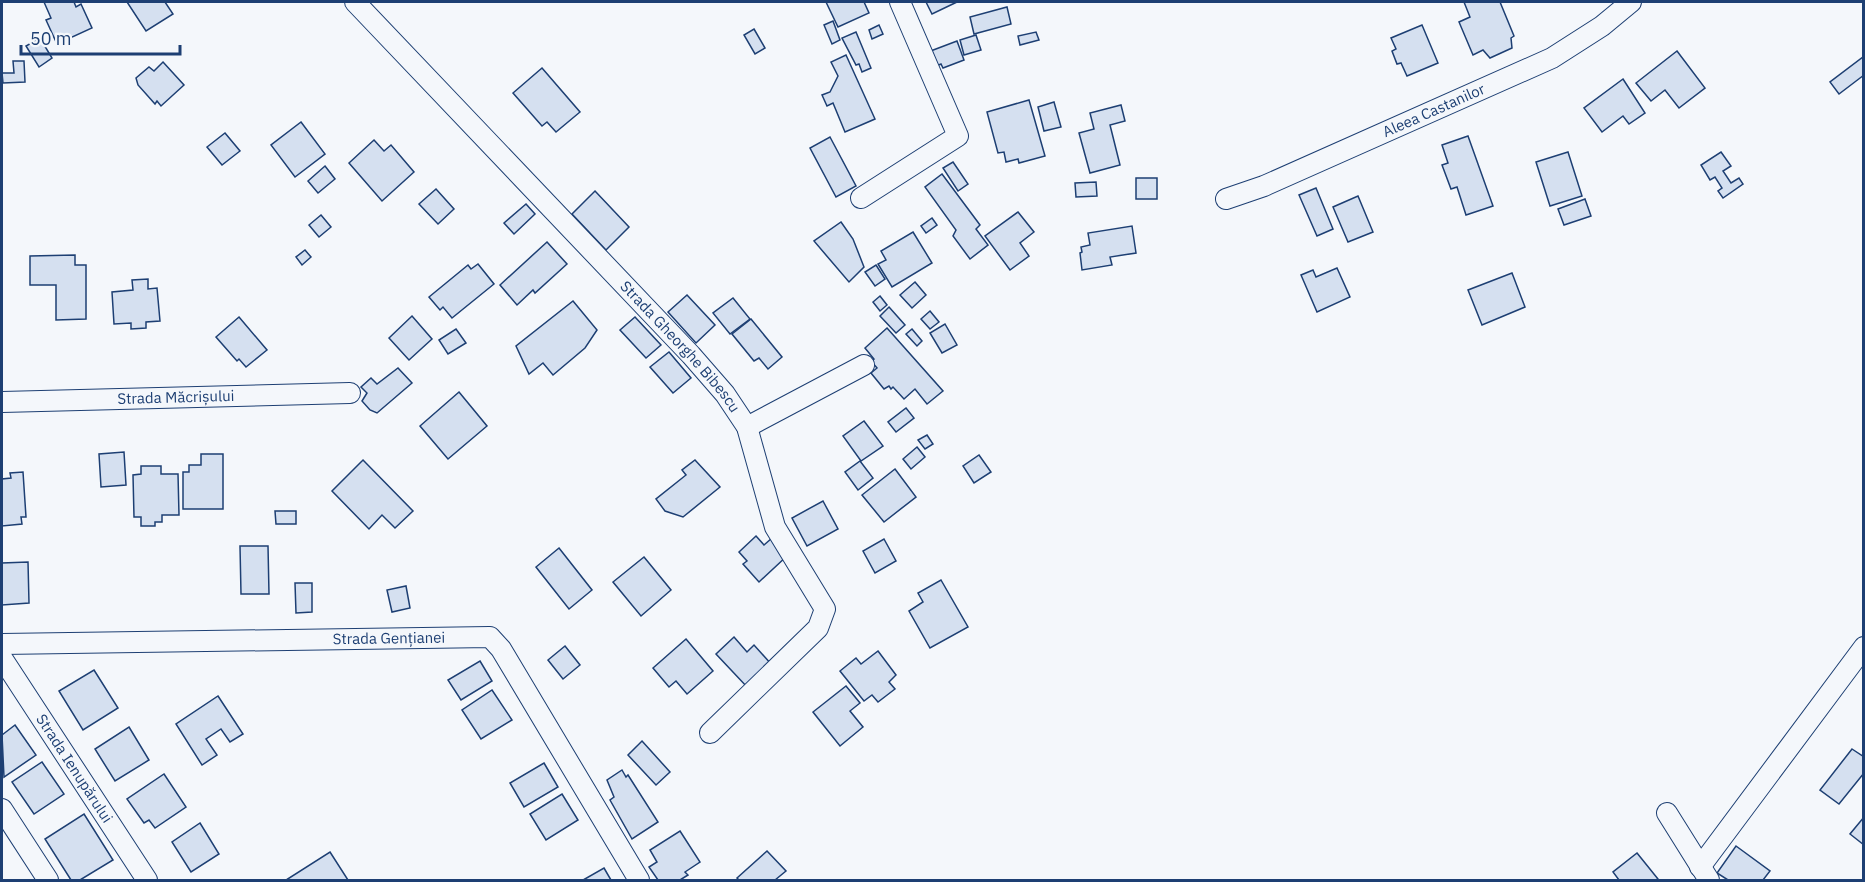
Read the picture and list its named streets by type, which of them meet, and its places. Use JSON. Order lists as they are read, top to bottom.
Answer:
{
  "streets": {
    "street": [
      "Aleea Castanilor",
      "Strada Gheorghe Bibescu",
      "Strada Măcrișului",
      "Strada Gențianei",
      "Strada Ienupărului"
    ]
  },
  "scale_bar": "50 m"
}
